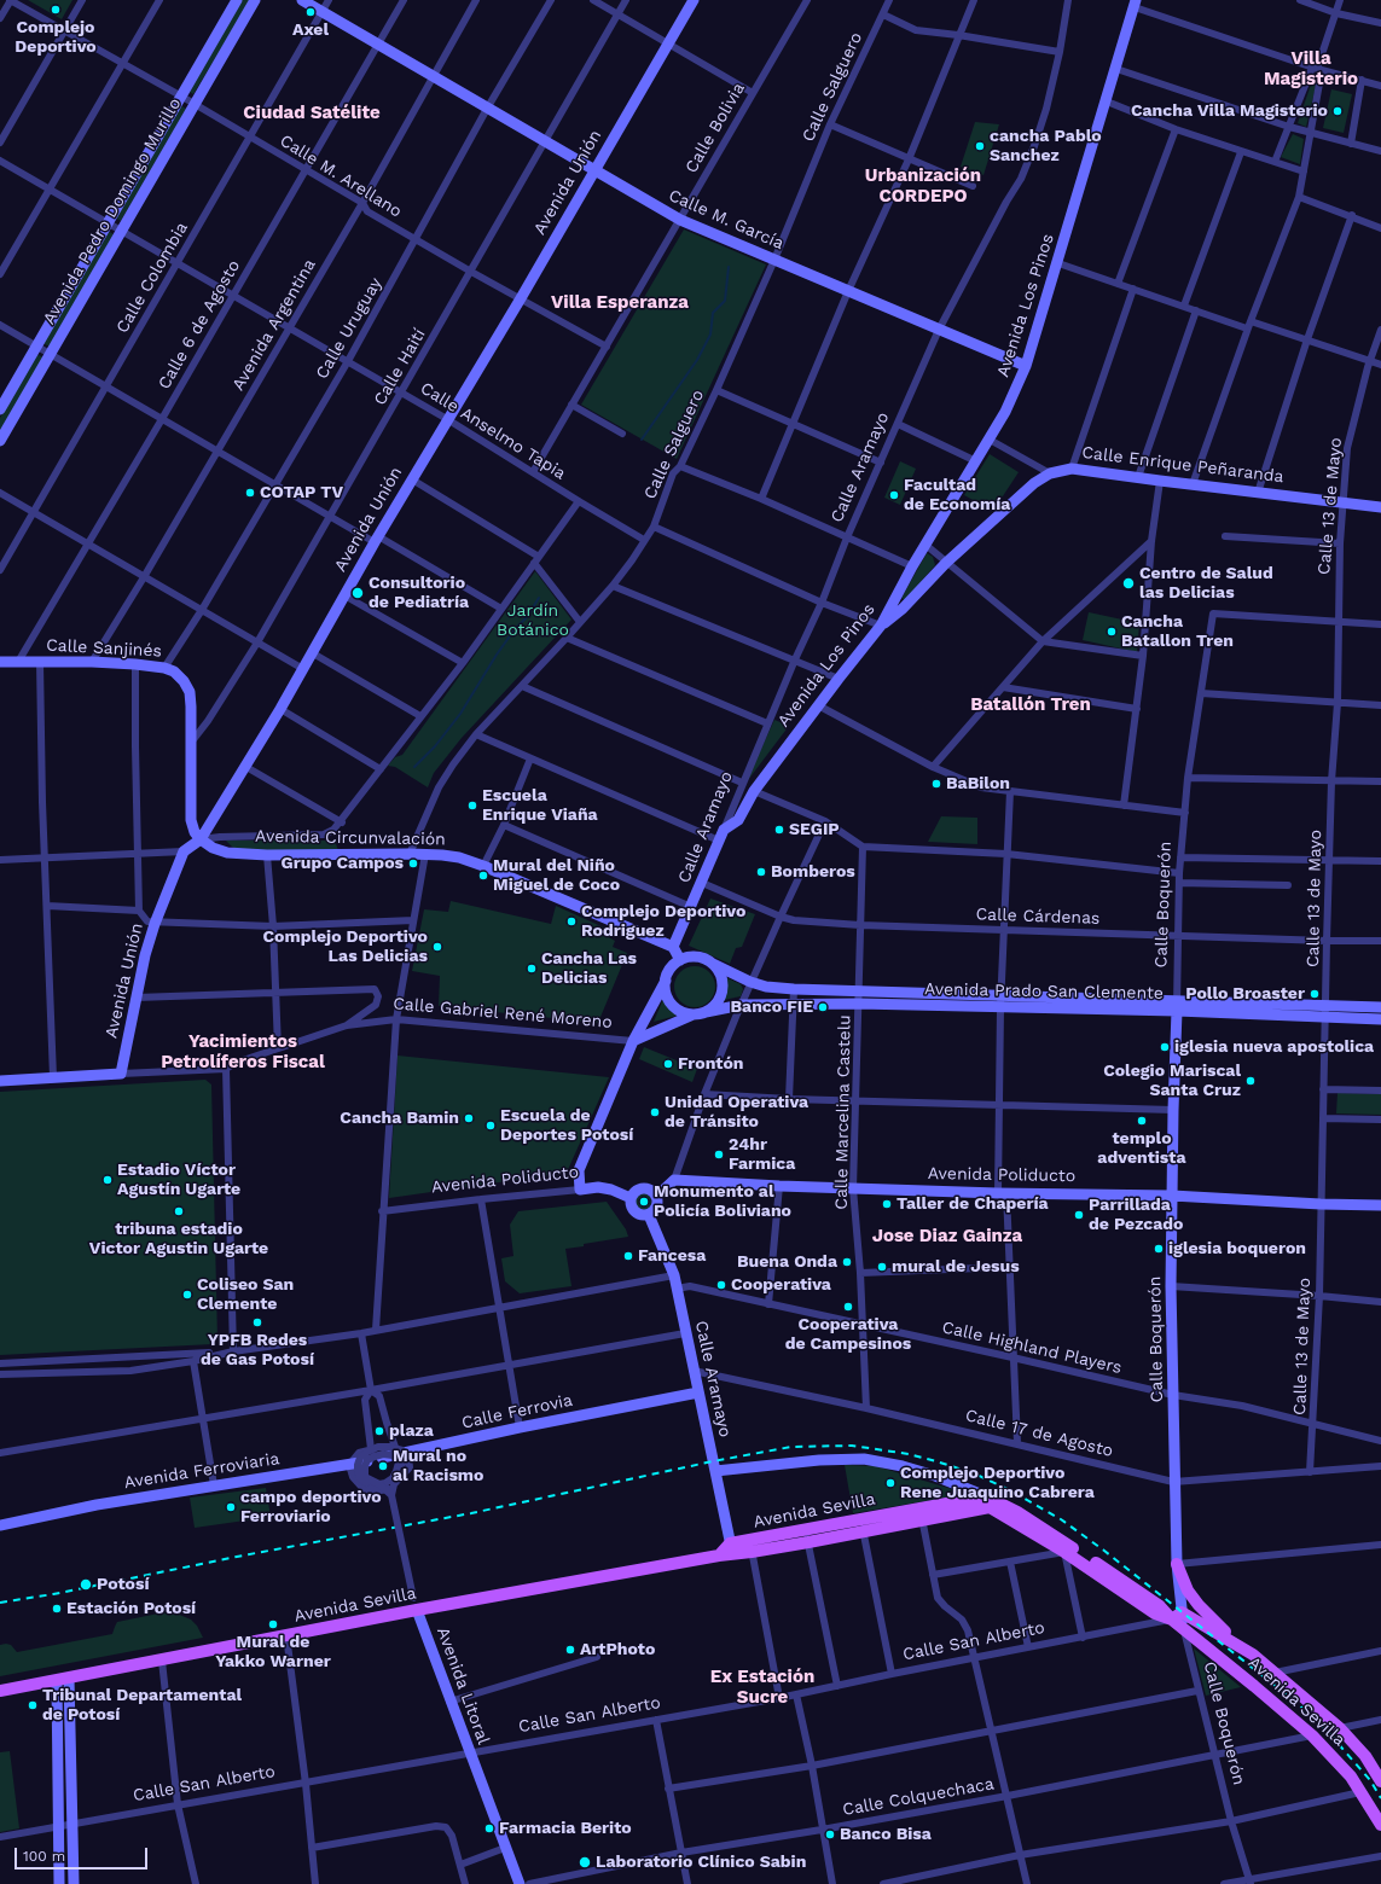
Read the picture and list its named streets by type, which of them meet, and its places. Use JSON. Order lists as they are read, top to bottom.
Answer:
{
  "streets": {
    "main road": [
      "Avenida Unión",
      "Avenida Pedro Domingo Murillo",
      "Calle M. García",
      "Avenida Los Pinos",
      "Calle Enrique Peñaranda",
      "Calle Aramayo",
      "Calle Sanjinés",
      "Avenida Circunvalación",
      "Calle Boquerón",
      "Avenida Prado San Clemente",
      "Calle Gabriel René Moreno",
      "Avenida Poliducto",
      "Calle Ferrovia",
      "Avenida Ferroviaria",
      "Avenida Sevilla",
      "Avenida Litoral"
    ],
    "street": [
      "Calle Salguero",
      "Calle Bolivia",
      "Calle M. Arellano",
      "Calle Colombia",
      "Calle 6 de Agosto",
      "Avenida Argentina",
      "Calle Uruguay",
      "Calle Haití",
      "Calle Anselmo Tapia",
      "Calle 13 de Mayo",
      "Calle Cárdenas",
      "Calle Marcelina Castelu",
      "Calle Highland Players",
      "Calle 17 de Agosto",
      "Calle San Alberto",
      "Calle Colquechaca"
    ]
  },
  "crossings": [
    ["Calle Salguero", "Calle M. García"],
    ["Calle Salguero", "Calle Anselmo Tapia"],
    ["Calle Salguero", "Avenida Circunvalación"],
    ["Calle Bolivia", "Calle M. Arellano"],
    ["Calle Bolivia", "Calle M. García"],
    ["Calle Bolivia", "Calle Anselmo Tapia"],
    ["Calle M. Arellano", "Avenida Unión"],
    ["Calle M. Arellano", "Avenida Pedro Domingo Murillo"],
    ["Calle M. Arellano", "Calle Colombia"],
    ["Calle M. Arellano", "Calle 6 de Agosto"],
    ["Calle M. Arellano", "Avenida Argentina"],
    ["Calle M. Arellano", "Calle Uruguay"],
    ["Calle M. Arellano", "Calle Haití"],
    ["Avenida Unión", "Calle M. García"],
    ["Avenida Unión", "Calle Anselmo Tapia"],
    ["Avenida Unión", "Calle Sanjinés"],
    ["Avenida Unión", "Avenida Circunvalación"],
    ["Avenida Unión", "Calle Gabriel René Moreno"],
    ["Avenida Pedro Domingo Murillo", "Calle Anselmo Tapia"],
    ["Calle M. García", "Calle Colombia"],
    ["Calle M. García", "Avenida Los Pinos"],
    ["Calle M. García", "Calle 6 de Agosto"],
    ["Calle M. García", "Avenida Argentina"],
    ["Calle M. García", "Calle Uruguay"],
    ["Calle M. García", "Calle Haití"],
    ["Calle M. García", "Calle Aramayo"],
    ["Calle Colombia", "Calle Anselmo Tapia"],
    ["Avenida Los Pinos", "Calle Aramayo"],
    ["Calle 6 de Agosto", "Calle Anselmo Tapia"],
    ["Calle 6 de Agosto", "Calle Sanjinés"],
    ["Avenida Argentina", "Calle Anselmo Tapia"],
    ["Avenida Argentina", "Calle Sanjinés"],
    ["Calle Uruguay", "Calle Anselmo Tapia"],
    ["Calle Uruguay", "Calle Sanjinés"],
    ["Calle Haití", "Calle Anselmo Tapia"],
    ["Calle Haití", "Calle Sanjinés"],
    ["Calle Enrique Peñaranda", "Calle 13 de Mayo"],
    ["Calle Aramayo", "Avenida Circunvalación"],
    ["Calle Aramayo", "Calle Cárdenas"],
    ["Calle Aramayo", "Avenida Poliducto"],
    ["Calle Aramayo", "Calle Highland Players"],
    ["Calle Aramayo", "Calle Ferrovia"],
    ["Calle Aramayo", "Calle 17 de Agosto"],
    ["Calle Aramayo", "Avenida Sevilla"],
    ["Calle 13 de Mayo", "Calle Boquerón"],
    ["Calle 13 de Mayo", "Calle Cárdenas"],
    ["Calle 13 de Mayo", "Avenida Prado San Clemente"],
    ["Calle 13 de Mayo", "Avenida Poliducto"],
    ["Calle 13 de Mayo", "Calle Highland Players"],
    ["Calle 13 de Mayo", "Calle 17 de Agosto"],
    ["Calle Sanjinés", "Avenida Circunvalación"],
    ["Calle Boquerón", "Calle Cárdenas"],
    ["Calle Boquerón", "Avenida Prado San Clemente"],
    ["Calle Boquerón", "Avenida Poliducto"],
    ["Calle Boquerón", "Calle Highland Players"],
    ["Calle Boquerón", "Calle 17 de Agosto"],
    ["Calle Boquerón", "Avenida Sevilla"],
    ["Calle Boquerón", "Calle San Alberto"],
    ["Calle Boquerón", "Calle Colquechaca"],
    ["Calle Cárdenas", "Calle Marcelina Castelu"],
    ["Avenida Prado San Clemente", "Calle Marcelina Castelu"],
    ["Calle Marcelina Castelu", "Avenida Poliducto"],
    ["Calle Marcelina Castelu", "Calle Highland Players"],
    ["Calle Marcelina Castelu", "Calle 17 de Agosto"],
    ["Calle Ferrovia", "Avenida Ferroviaria"],
    ["Avenida Sevilla", "Calle San Alberto"],
    ["Avenida Sevilla", "Avenida Litoral"],
    ["Avenida Sevilla", "Calle Colquechaca"],
    ["Calle San Alberto", "Avenida Litoral"]
  ],
  "districts": [
    "Villa Magisterio",
    "Ciudad Satélite",
    "Urbanización CORDEPO",
    "Villa Esperanza",
    "Batallón Tren",
    "Yacimientos Petrolíferos Fiscal",
    "Jose Diaz Gainza",
    "Ex Estación Sucre"
  ],
  "parks": ["Jardín Botánico"],
  "places": [
    "Complejo Deportivo",
    "Axel",
    "Cancha Villa Magisterio",
    "cancha Pablo Sanchez",
    "COTAP TV",
    "Facultad de Economía",
    "Centro de Salud las Delicias",
    "Consultorio de Pediatría",
    "Cancha Batallon Tren",
    "BaBilon",
    "Escuela Enrique Viaña",
    "SEGIP",
    "Grupo Campos",
    "Bomberos",
    "Mural del Niño Miguel de Coco",
    "Complejo Deportivo Rodriguez",
    "Complejo Deportivo Las Delicias",
    "Cancha Las Delicias",
    "Pollo Broaster",
    "Banco FIE",
    "iglesia nueva apostolica",
    "Frontón",
    "Colegio Mariscal Santa Cruz",
    "Unidad Operativa de Tránsito",
    "Cancha Bamin",
    "templo adventista",
    "Escuela de Deportes Potosí",
    "24hr Farmica",
    "Estadio Víctor Agustín Ugarte",
    "Monumento al Policía Boliviano",
    "Taller de Chapería",
    "tribuna estadio Victor Agustin Ugarte",
    "Parrillada de Pezcado",
    "iglesia boqueron",
    "Fancesa",
    "Buena Onda",
    "mural de Jesus",
    "Cooperativa",
    "Coliseo San Clemente",
    "Cooperativa de Campesinos",
    "YPFB Redes de Gas Potosí",
    "plaza",
    "Mural no al Racismo",
    "Complejo Deportivo Rene Juaquino Cabrera",
    "campo deportivo Ferroviario",
    "Potosí",
    "Estación Potosí",
    "Mural de Yakko Warner",
    "ArtPhoto",
    "Tribunal Departamental de Potosí",
    "Farmacia Berito",
    "Banco Bisa",
    "Laboratorio Clínico Sabin"
  ],
  "scale_bar": "100 m"
}
